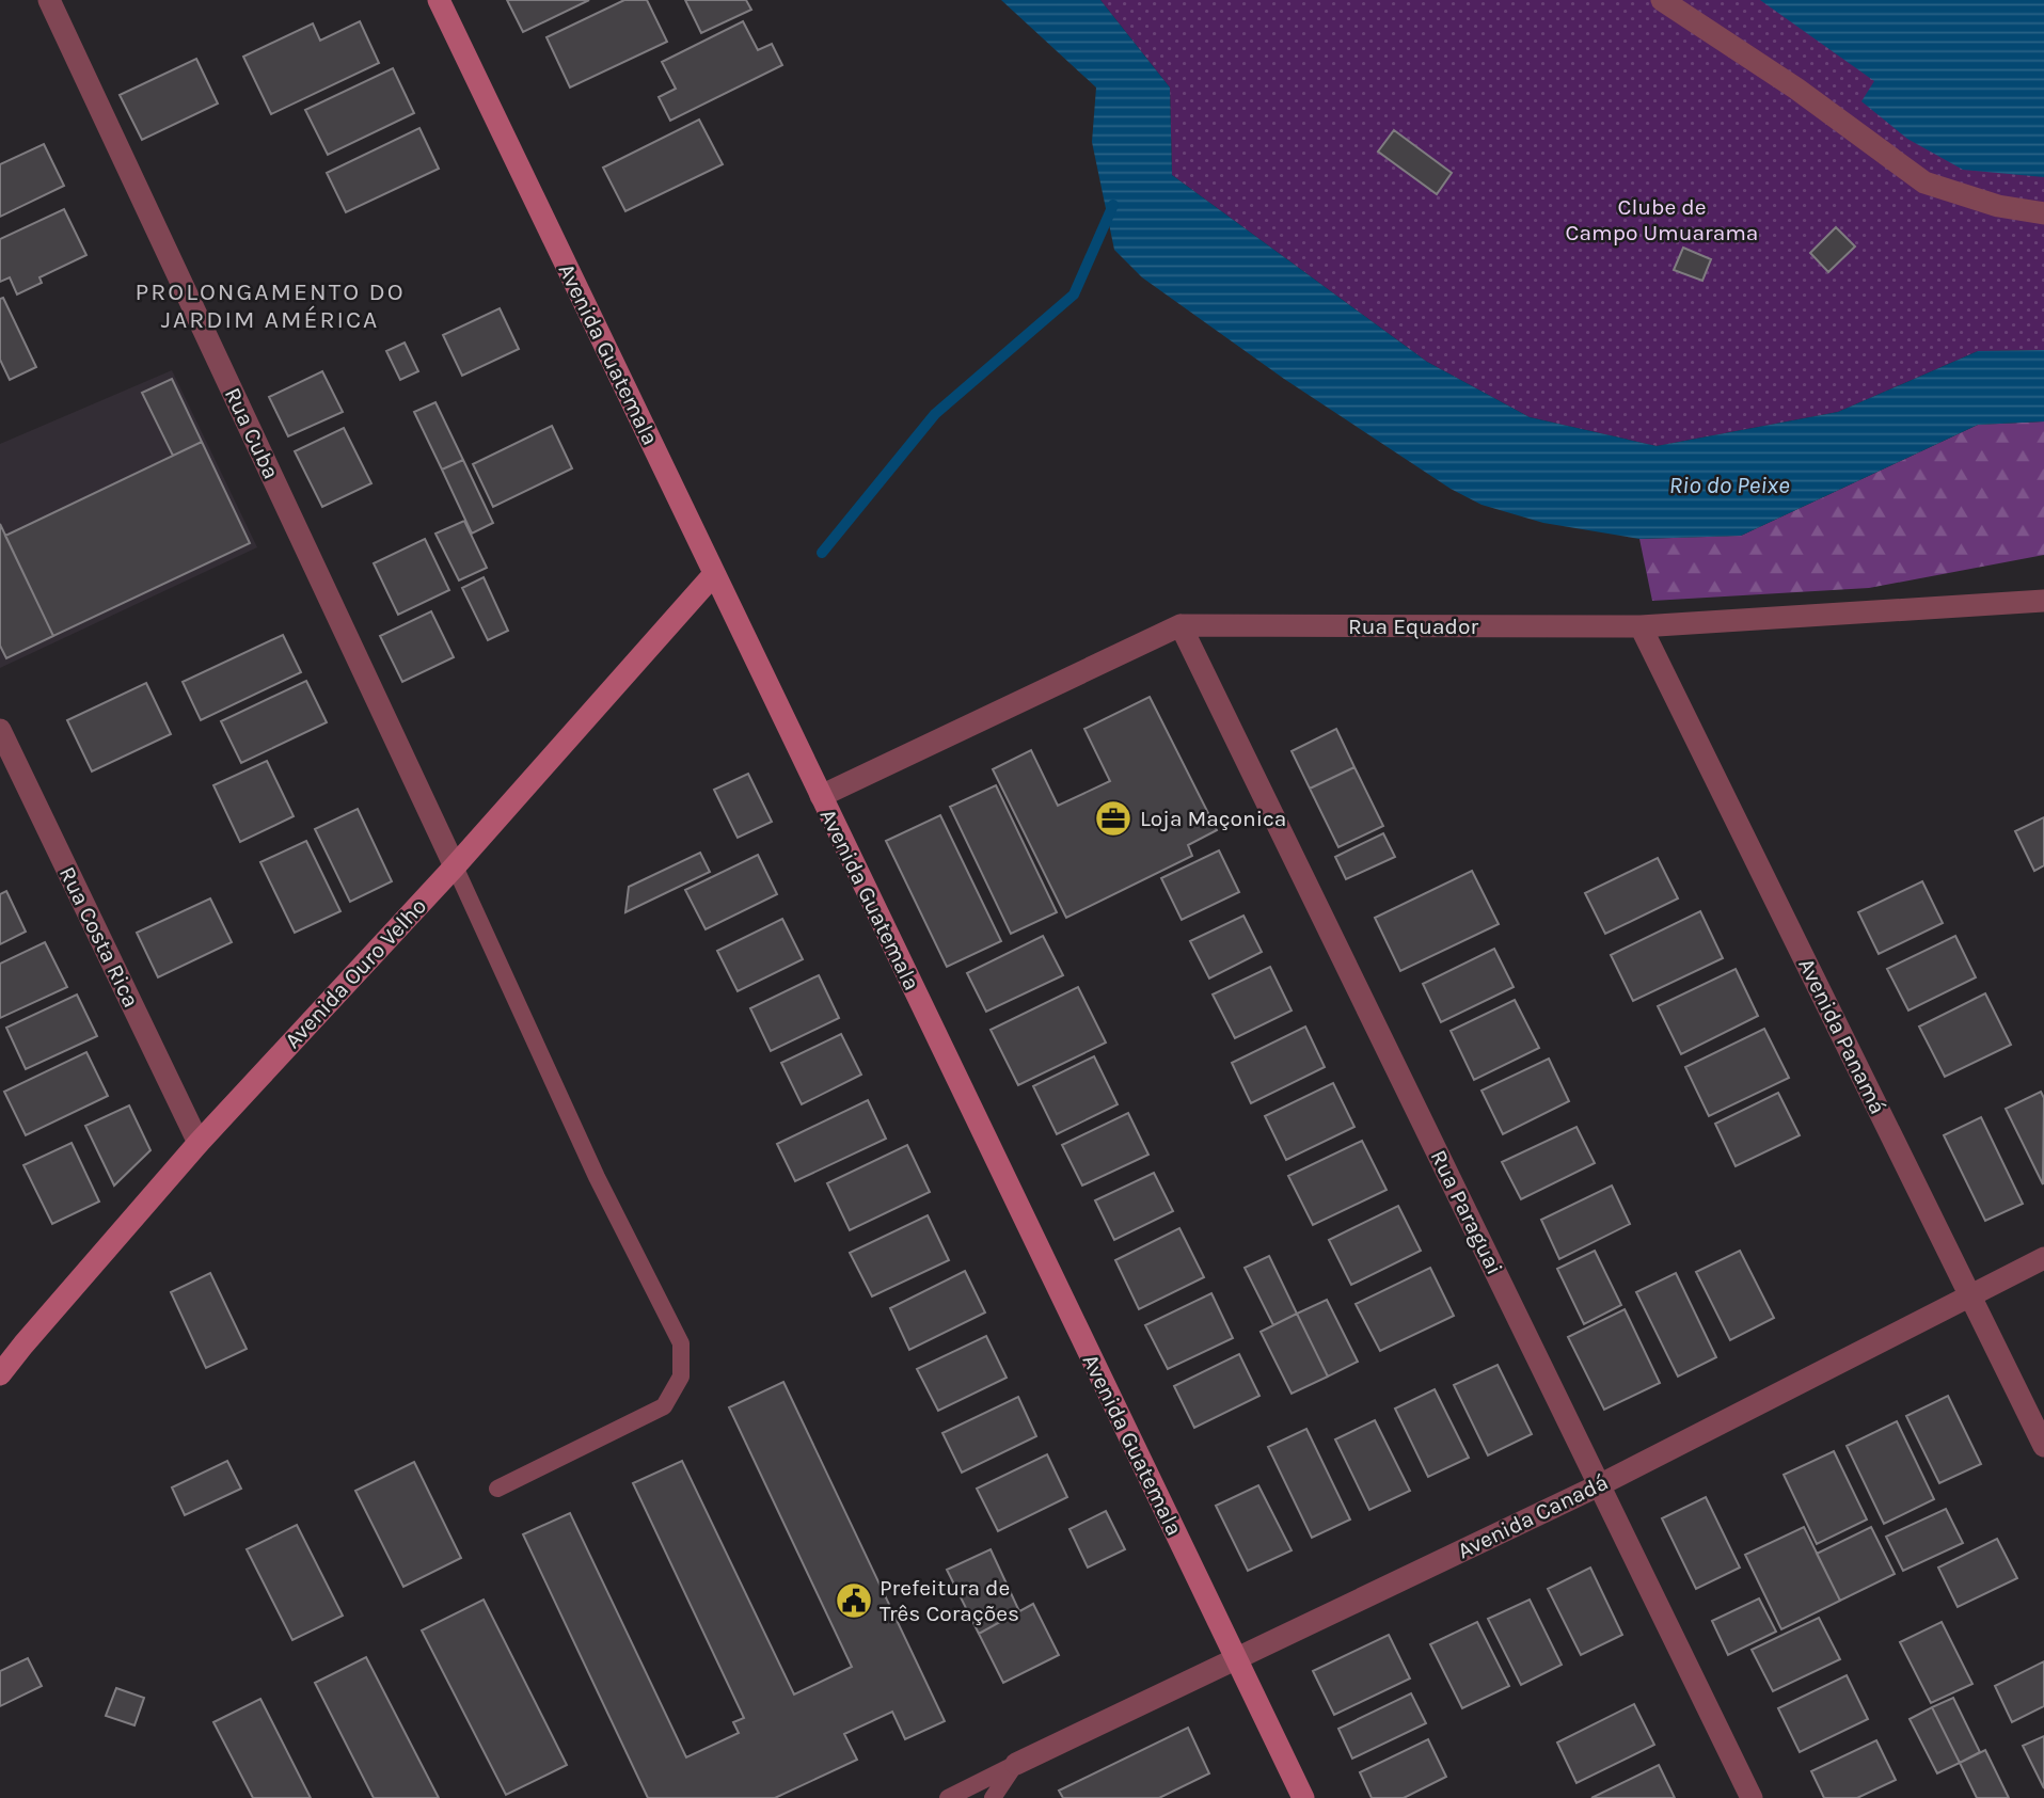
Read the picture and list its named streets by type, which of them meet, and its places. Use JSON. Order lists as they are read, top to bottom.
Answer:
{
  "streets": {
    "street": [
      "Avenida Guatemala",
      "Rua Cuba",
      "Rua Equador",
      "Rua Costa Rica",
      "Avenida Ouro Velho",
      "Avenida Panamá",
      "Rua Paraguai",
      "Avenida Canadá"
    ]
  },
  "crossings": [
    ["Avenida Guatemala", "Rua Equador"],
    ["Avenida Guatemala", "Avenida Ouro Velho"],
    ["Avenida Guatemala", "Avenida Canadá"],
    ["Rua Cuba", "Avenida Ouro Velho"],
    ["Rua Equador", "Avenida Panamá"],
    ["Rua Equador", "Rua Paraguai"],
    ["Rua Costa Rica", "Avenida Ouro Velho"],
    ["Avenida Panamá", "Avenida Canadá"],
    ["Rua Paraguai", "Avenida Canadá"]
  ],
  "districts": ["PROLONGAMENTO DO JARDIM AMÉRICA"],
  "water": ["Rio do Peixe"],
  "parks": ["Clube de Campo Umuarama"],
  "places": {
    "office": ["Loja Maçonica"],
    "public building": ["Prefeitura de Três Corações"]
  }
}
